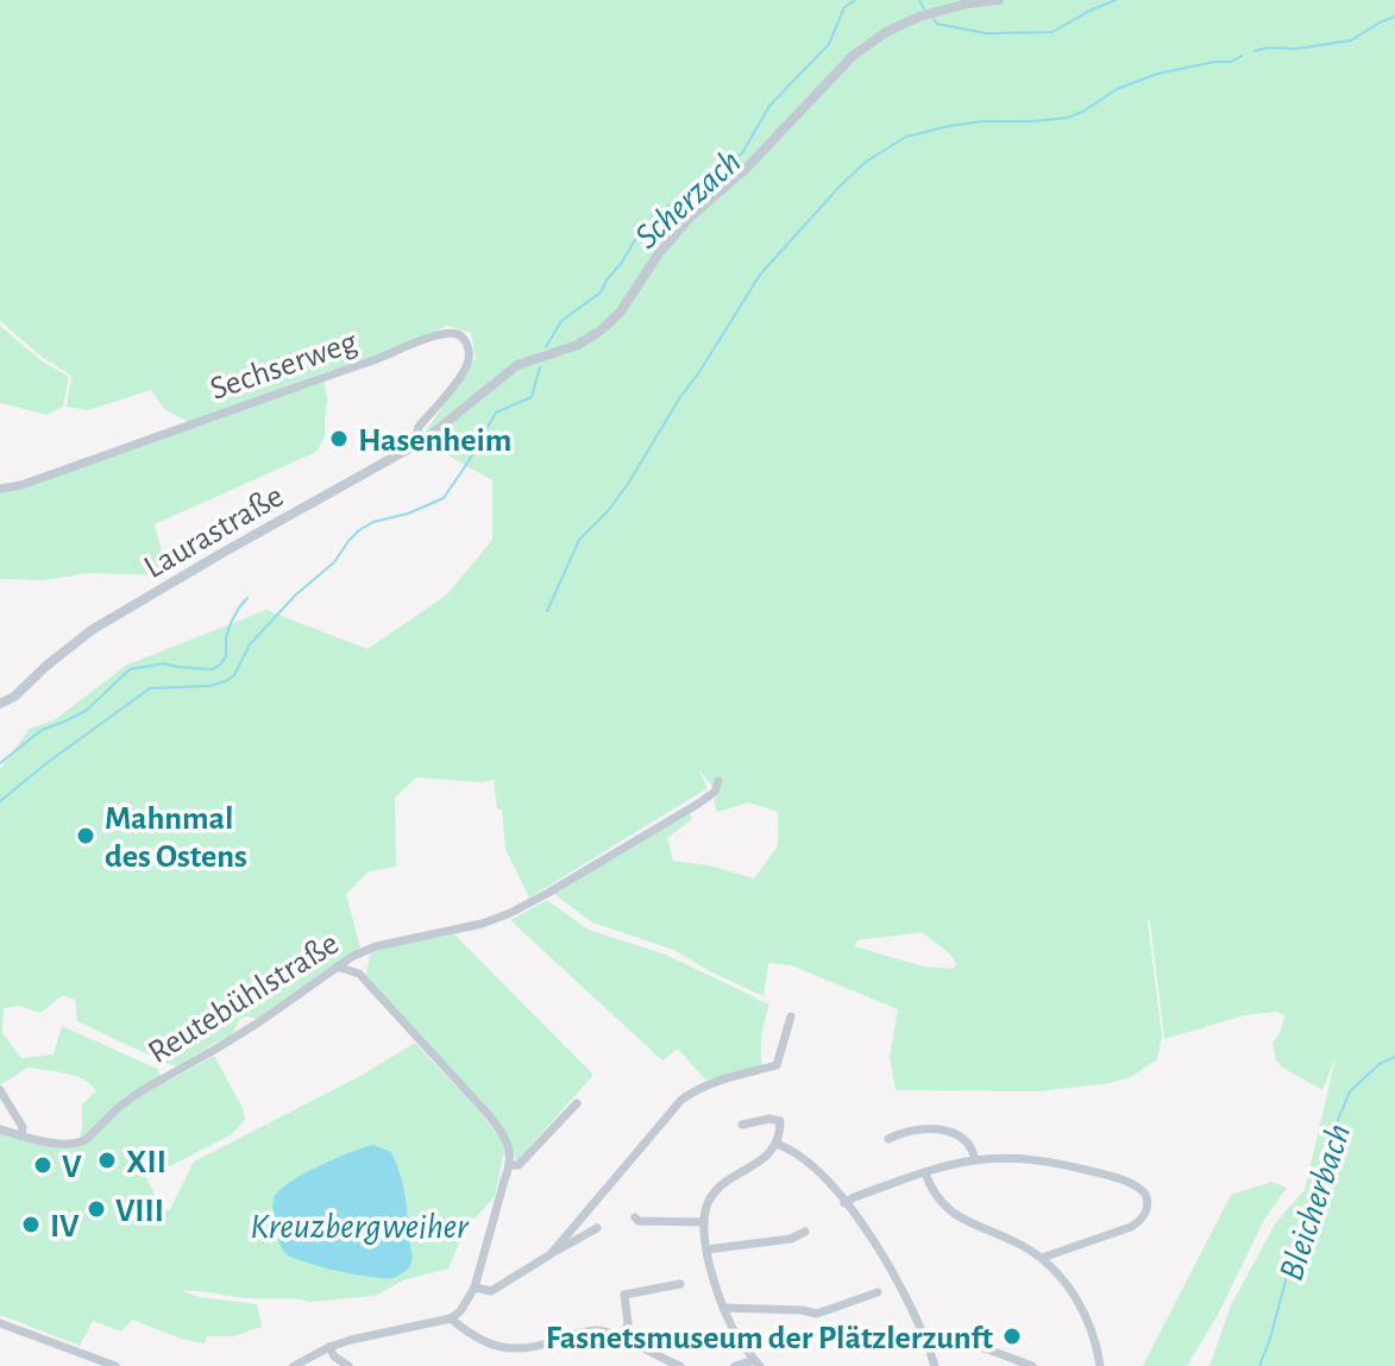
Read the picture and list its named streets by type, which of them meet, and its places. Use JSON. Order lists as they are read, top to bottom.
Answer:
{
  "streets": {
    "street": ["Sechserweg", "Laurastraße", "Reutebühlstraße"]
  },
  "crossings": [
    ["Sechserweg", "Laurastraße"]
  ],
  "water": ["Scherzach", "Bleicherbach", "Kreuzbergweiher"],
  "places": [
    "Hasenheim",
    "Mahnmal des Ostens",
    "XII",
    "V",
    "VIII",
    "IV",
    "Fasnetsmuseum der Plätzlerzunft"
  ]
}
